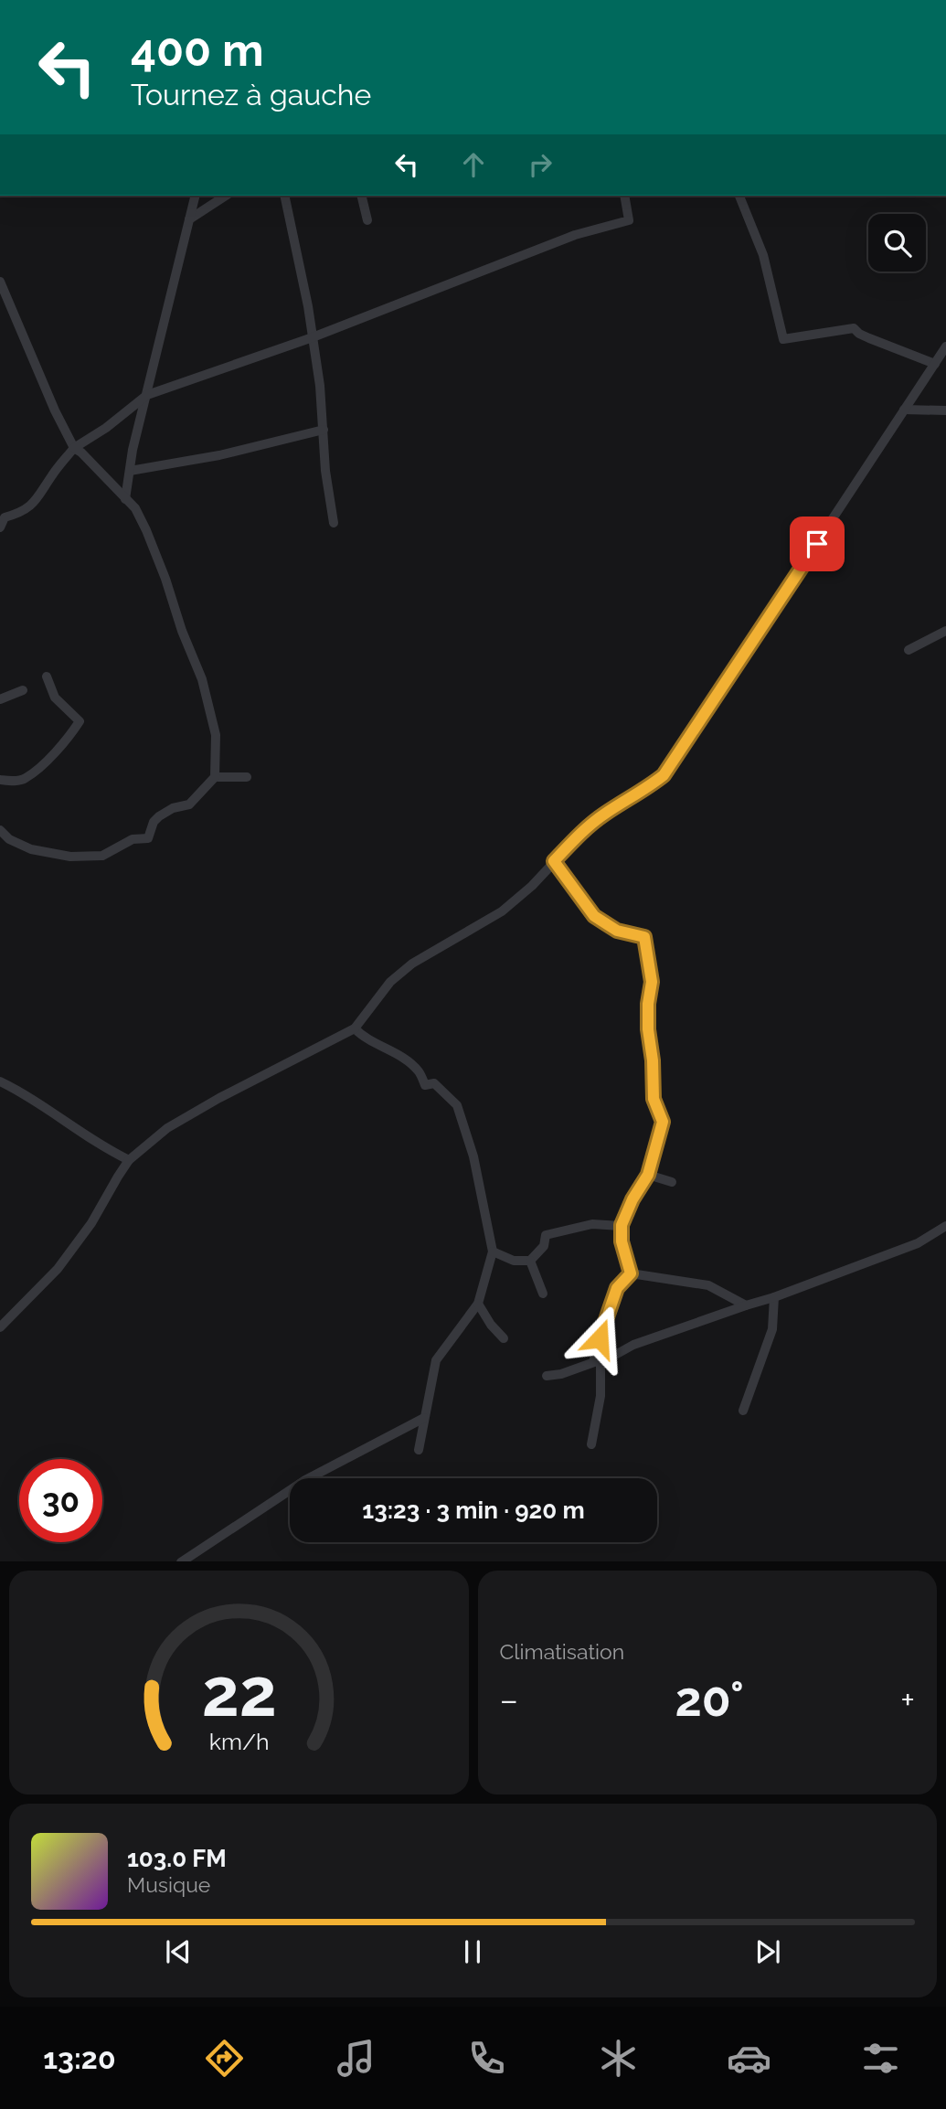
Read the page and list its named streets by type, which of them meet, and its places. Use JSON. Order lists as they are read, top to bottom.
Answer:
{
  "page": {
    "turn": ["400 m", "Tournez à gauche"],
    "limit": "30",
    "trip": "13:23 · 3 min · 920 m",
    "tile": "Climatisation",
    "heat": ["−", "20°", "+"],
    "song": ["103.0 FM", "Musique"],
    "tabs": "13:20",
    "gauge": ["22", "km/h"]
  }
}
